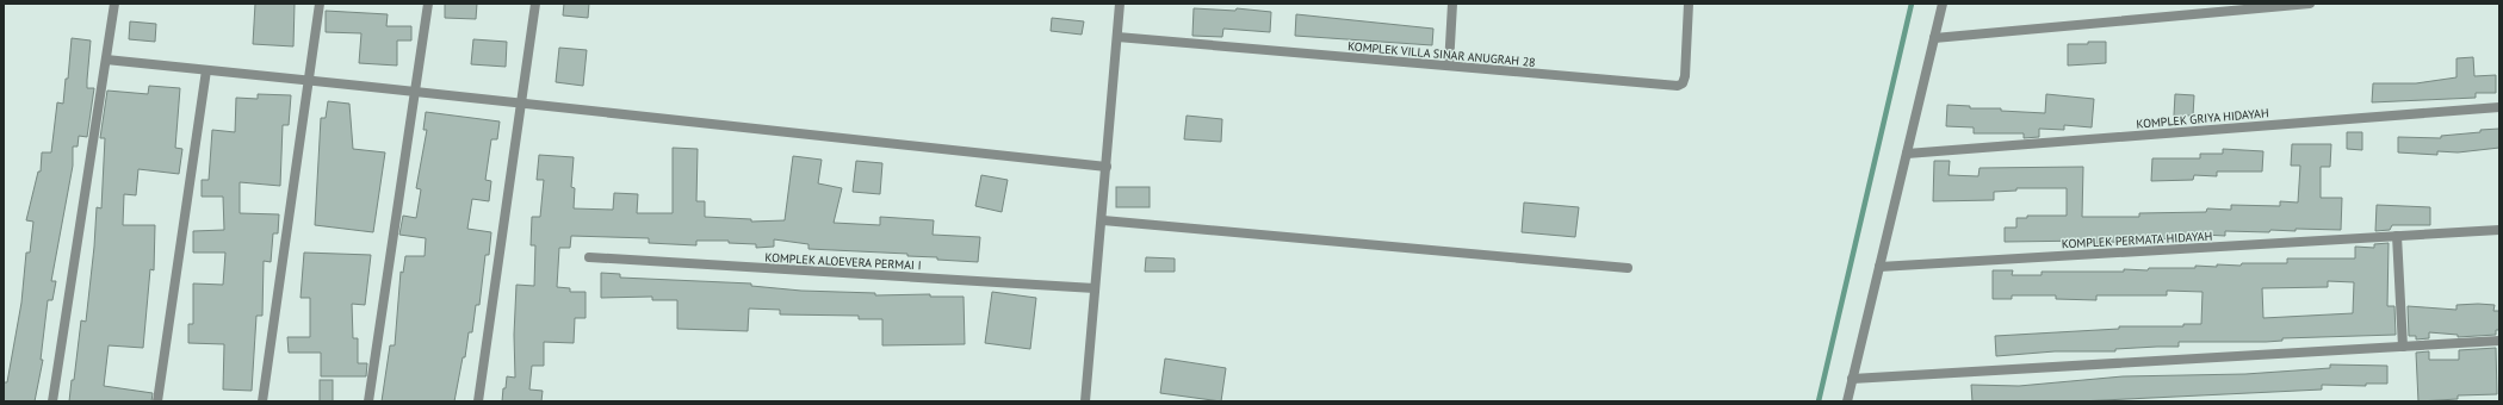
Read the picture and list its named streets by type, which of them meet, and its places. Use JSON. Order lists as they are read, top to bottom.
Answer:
{
  "streets": {
    "street": [
      "KOMPLEK VILLA SINAR ANUGRAH 28",
      "KOMPLEK GRIYA HIDAYAH",
      "KOMPLEK PERMATA HIDAYAH",
      "KOMPLEK ALOEVERA PERMAI I"
    ]
  }
}
